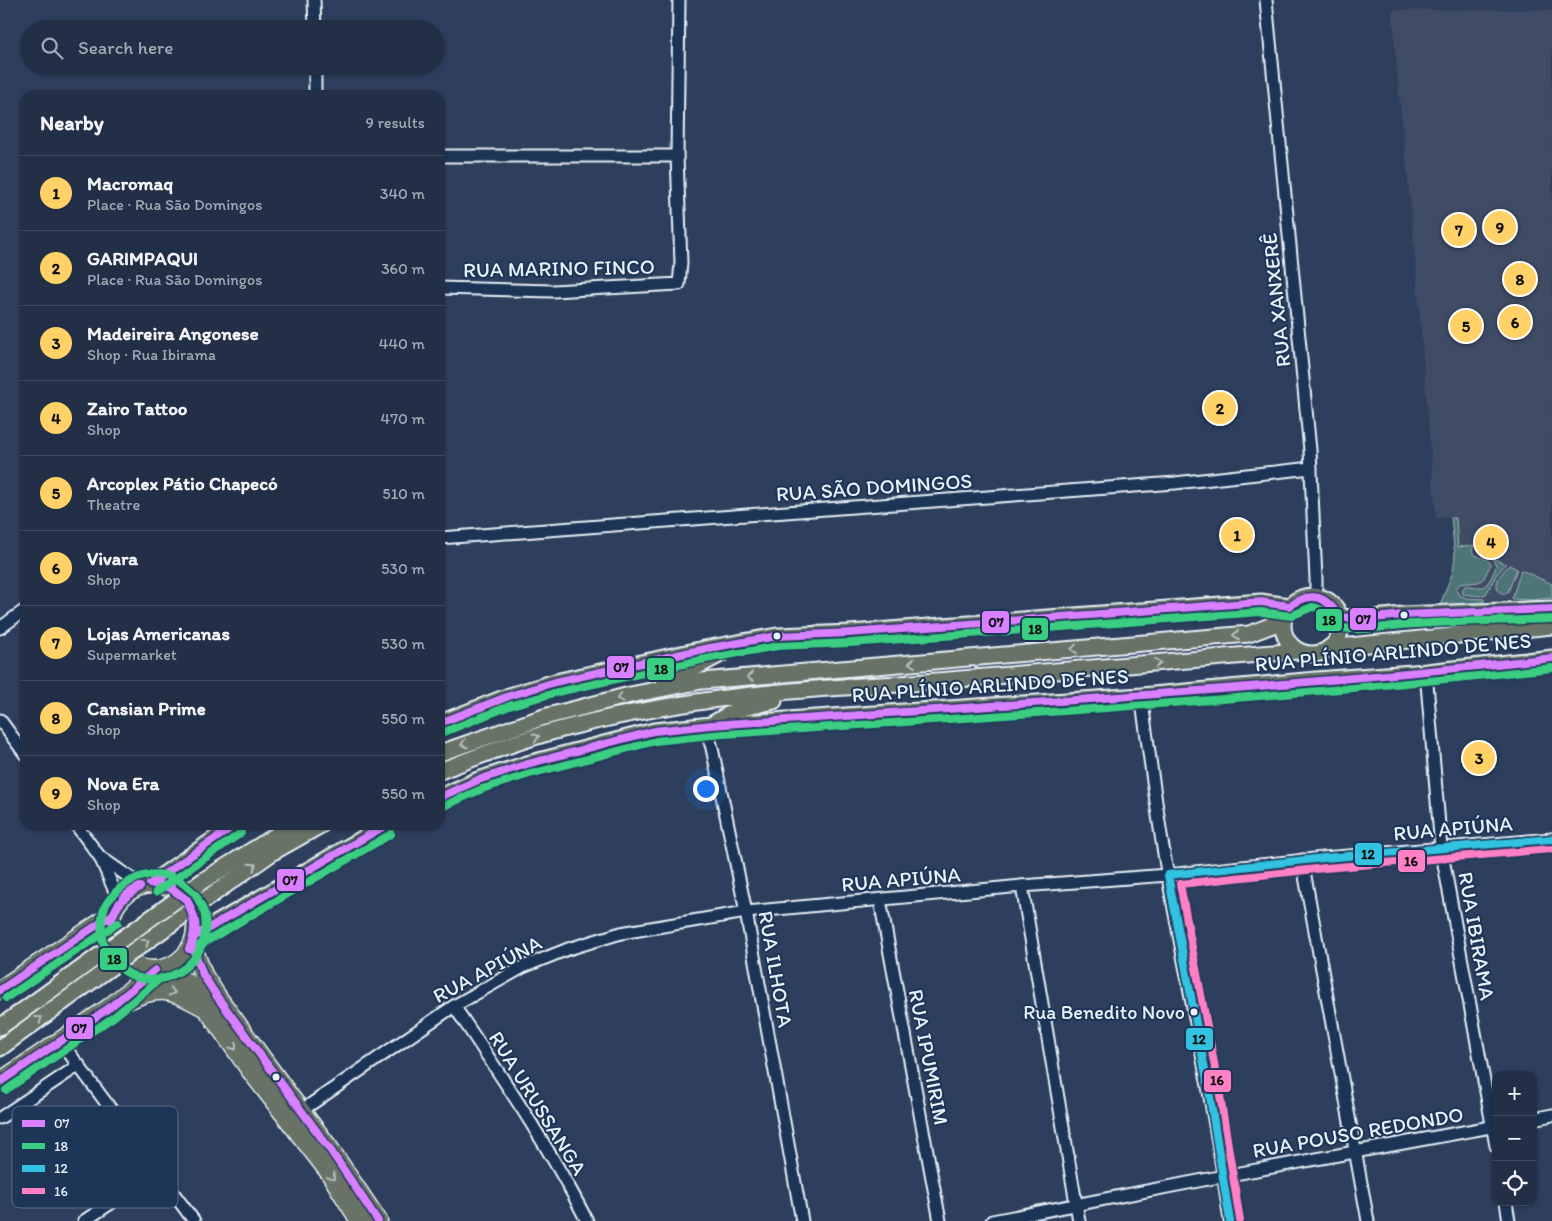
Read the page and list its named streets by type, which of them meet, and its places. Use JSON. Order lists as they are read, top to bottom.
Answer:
{
  "streets": {
    "main road": ["RUA PLÍNIO ARLINDO DE NES"],
    "street": [
      "RUA MARINO FINCO",
      "RUA XANXERÊ",
      "RUA SÃO DOMINGOS",
      "RUA APIÚNA",
      "RUA IBIRAMA",
      "RUA ILHOTA",
      "RUA IPUMIRIM",
      "RUA URUSSANGA",
      "RUA POUSO REDONDO"
    ]
  },
  "crossings": [
    ["RUA XANXERÊ", "RUA SÃO DOMINGOS"],
    ["RUA PLÍNIO ARLINDO DE NES", "RUA IBIRAMA"],
    ["RUA PLÍNIO ARLINDO DE NES", "RUA ILHOTA"],
    ["RUA APIÚNA", "RUA IBIRAMA"],
    ["RUA APIÚNA", "RUA ILHOTA"],
    ["RUA APIÚNA", "RUA IPUMIRIM"],
    ["RUA APIÚNA", "RUA URUSSANGA"]
  ],
  "places": ["Rua Benedito Novo"],
  "lines": [
    "transit line 07",
    "transit line 18",
    "transit line 12",
    "transit line 16"
  ],
  "legend": [
    "07",
    "18",
    "12",
    "16"
  ],
  "page": {
    "search": "Search here",
    "heading": ["Nearby", "9 results"],
    "list": [
      {
        "mark": "1",
        "name": "Macromaq",
        "note": "Place · Rua São Domingos",
        "value": "340 m"
      },
      {
        "mark": "2",
        "name": "GARIMPAQUI",
        "note": "Place · Rua São Domingos",
        "value": "360 m"
      },
      {
        "mark": "3",
        "name": "Madeireira Angonese",
        "note": "Shop · Rua Ibirama",
        "value": "440 m"
      },
      {
        "mark": "4",
        "name": "Zairo Tattoo",
        "note": "Shop",
        "value": "470 m"
      },
      {
        "mark": "5",
        "name": "Arcoplex Pátio Chapecó",
        "note": "Theatre",
        "value": "510 m"
      },
      {
        "mark": "6",
        "name": "Vivara",
        "note": "Shop",
        "value": "530 m"
      },
      {
        "mark": "7",
        "name": "Lojas Americanas",
        "note": "Supermarket",
        "value": "530 m"
      },
      {
        "mark": "8",
        "name": "Cansian Prime",
        "note": "Shop",
        "value": "550 m"
      },
      {
        "mark": "9",
        "name": "Nova Era",
        "note": "Shop",
        "value": "550 m"
      }
    ],
    "pins": [
      "9",
      "7",
      "8",
      "6",
      "5",
      "2",
      "1",
      "4",
      "3"
    ],
    "map_buttons": ["+", "−"]
  }
}
